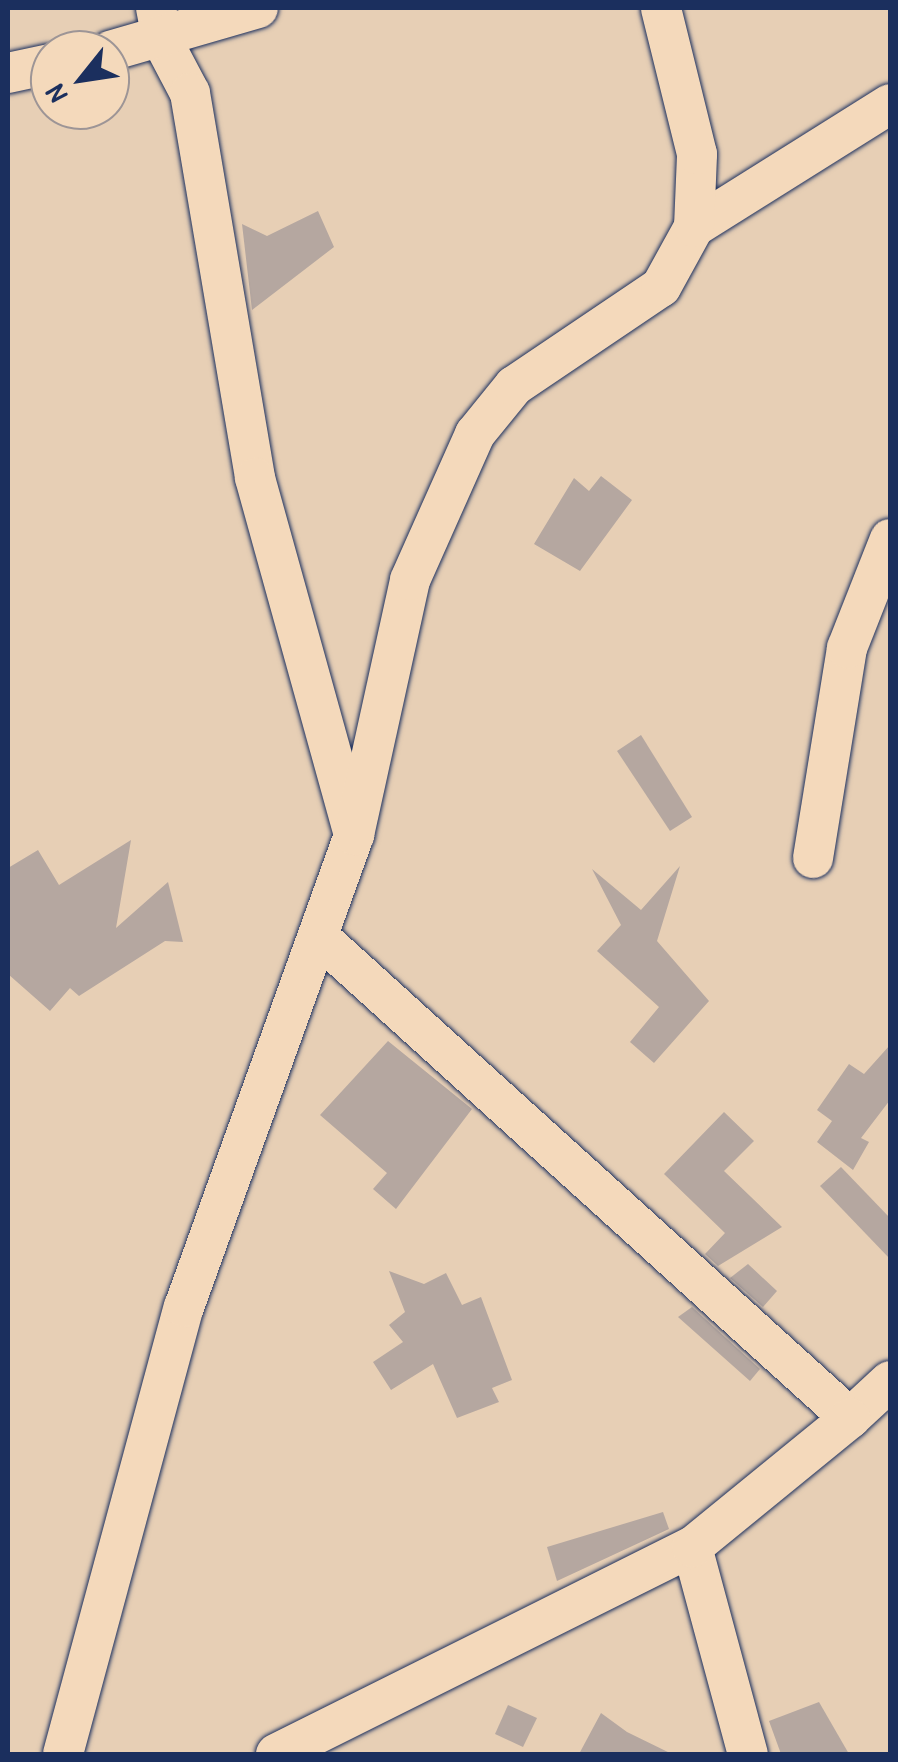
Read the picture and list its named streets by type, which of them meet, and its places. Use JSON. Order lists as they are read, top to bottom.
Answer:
{
  "north": "bottom left"
}
